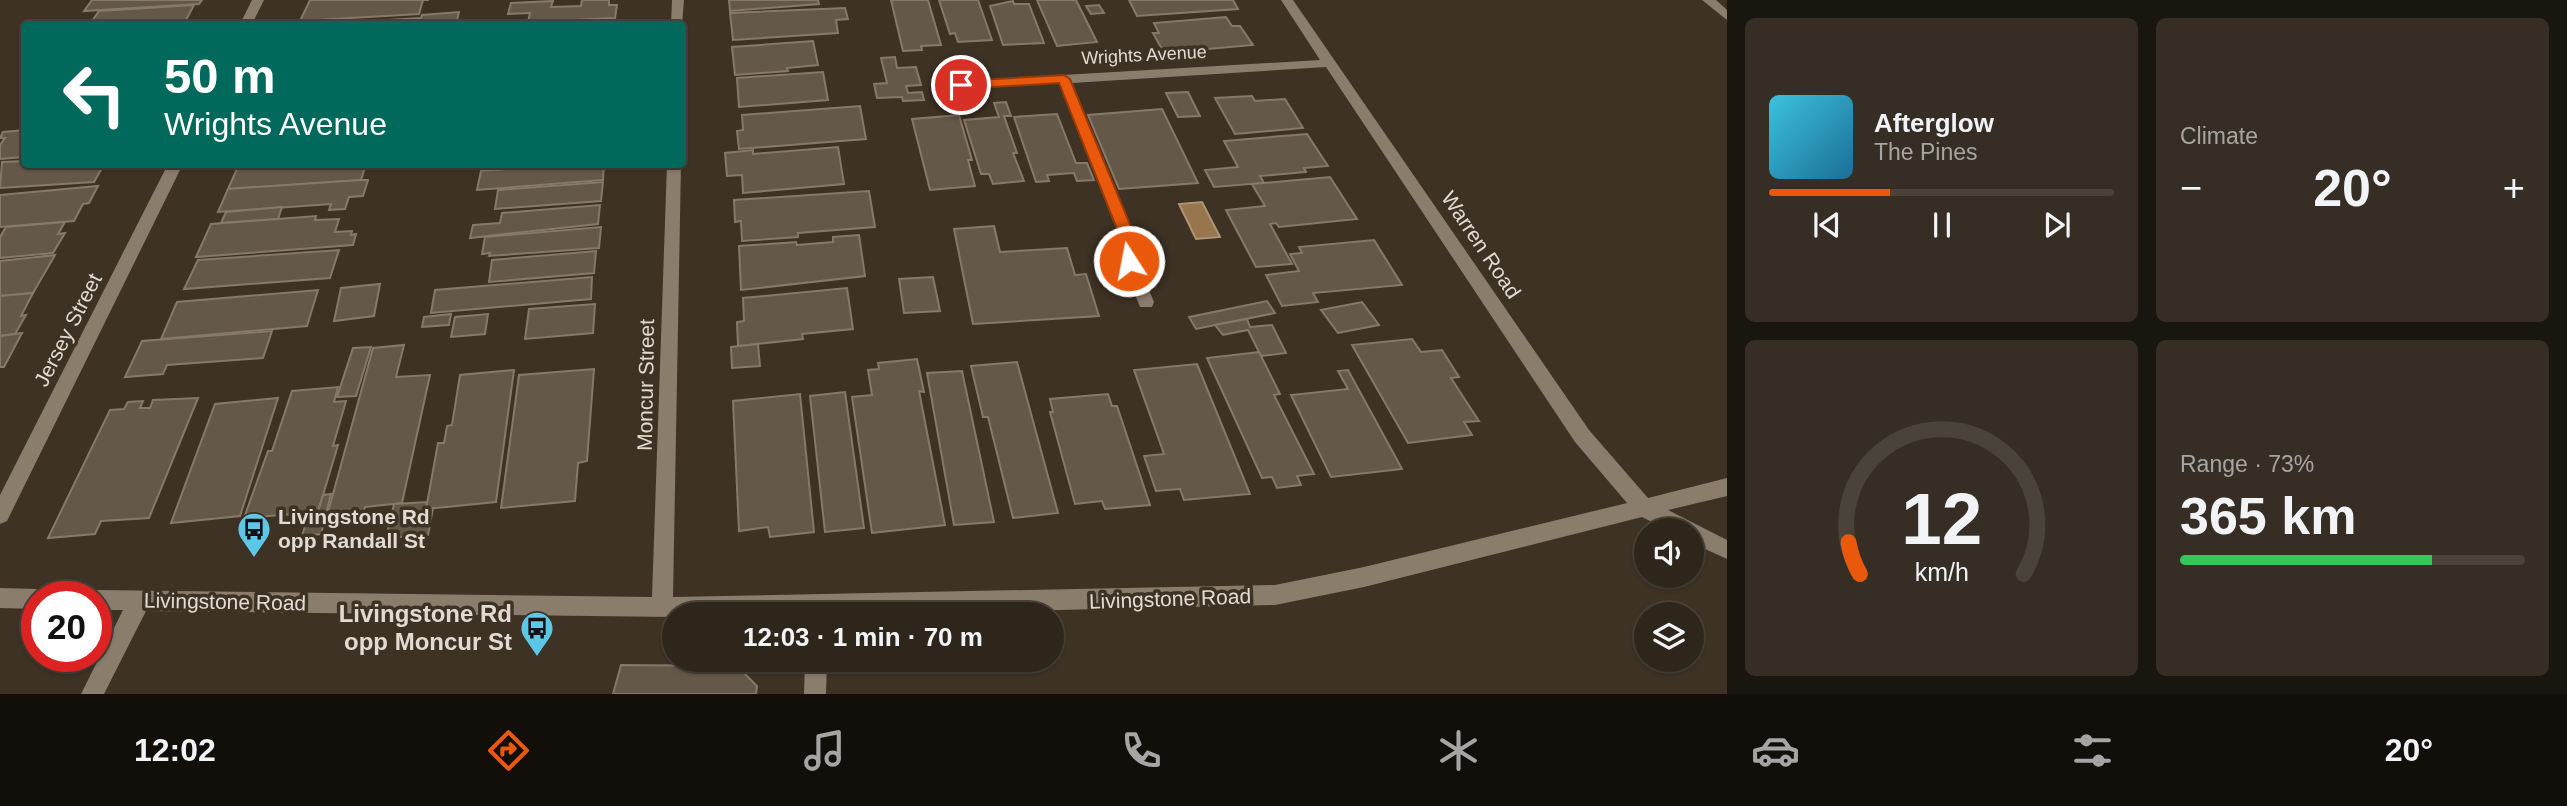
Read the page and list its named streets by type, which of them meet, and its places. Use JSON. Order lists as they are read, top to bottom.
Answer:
{
  "streets": {
    "street": [
      "Wrights Avenue",
      "Warren Road",
      "Jersey Street",
      "Moncur Street",
      "Livingstone Road"
    ]
  },
  "crossings": [
    ["Wrights Avenue", "Warren Road"],
    ["Warren Road", "Livingstone Road"]
  ],
  "places": {
    "bus stop": ["Livingstone Rd opp Randall St", "Livingstone Rd opp Moncur St"]
  },
  "page": {
    "tile": [
      "Climate",
      ["Range · 73%", "365 km"]
    ],
    "turn": ["50 m", "Wrights Avenue"],
    "song": ["Afterglow", "The Pines"],
    "heat": ["−", "20°", "+"],
    "limit": "20",
    "trip": "12:03 · 1 min · 70 m",
    "tabs": ["12:02", "20°"],
    "gauge": ["12", "km/h"]
  }
}
